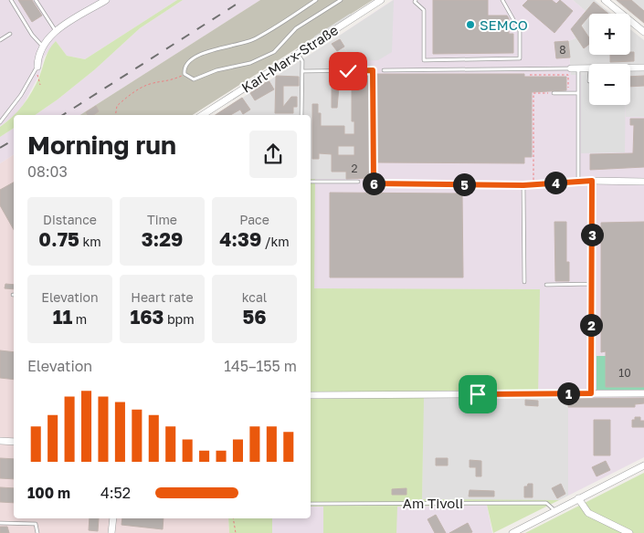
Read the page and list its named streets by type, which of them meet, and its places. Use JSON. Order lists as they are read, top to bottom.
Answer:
{
  "streets": {
    "street": ["Karl-Marx-Straße"],
    "lane": ["Am Tivoli"]
  },
  "places": ["SEMCO"],
  "house_numbers": ["8", "2", "10"],
  "page": {
    "map_buttons": ["+", "−"],
    "heading": ["Morning run", "08:03"],
    "pins": [
      "4",
      "6",
      "5",
      "3",
      "2",
      "1"
    ],
    "stats": [
      ["Distance", "0.75 km"],
      ["Time", "3:29"],
      ["Pace", "4:39 /km"],
      ["Elevation", "11 m"],
      ["Heart rate", "163 bpm"],
      ["kcal", "56"]
    ],
    "chart": ["Elevation", "145–155 m"],
    "list": [
      {
        "name": "100 m",
        "note": "4:52"
      }
    ]
  }
}
